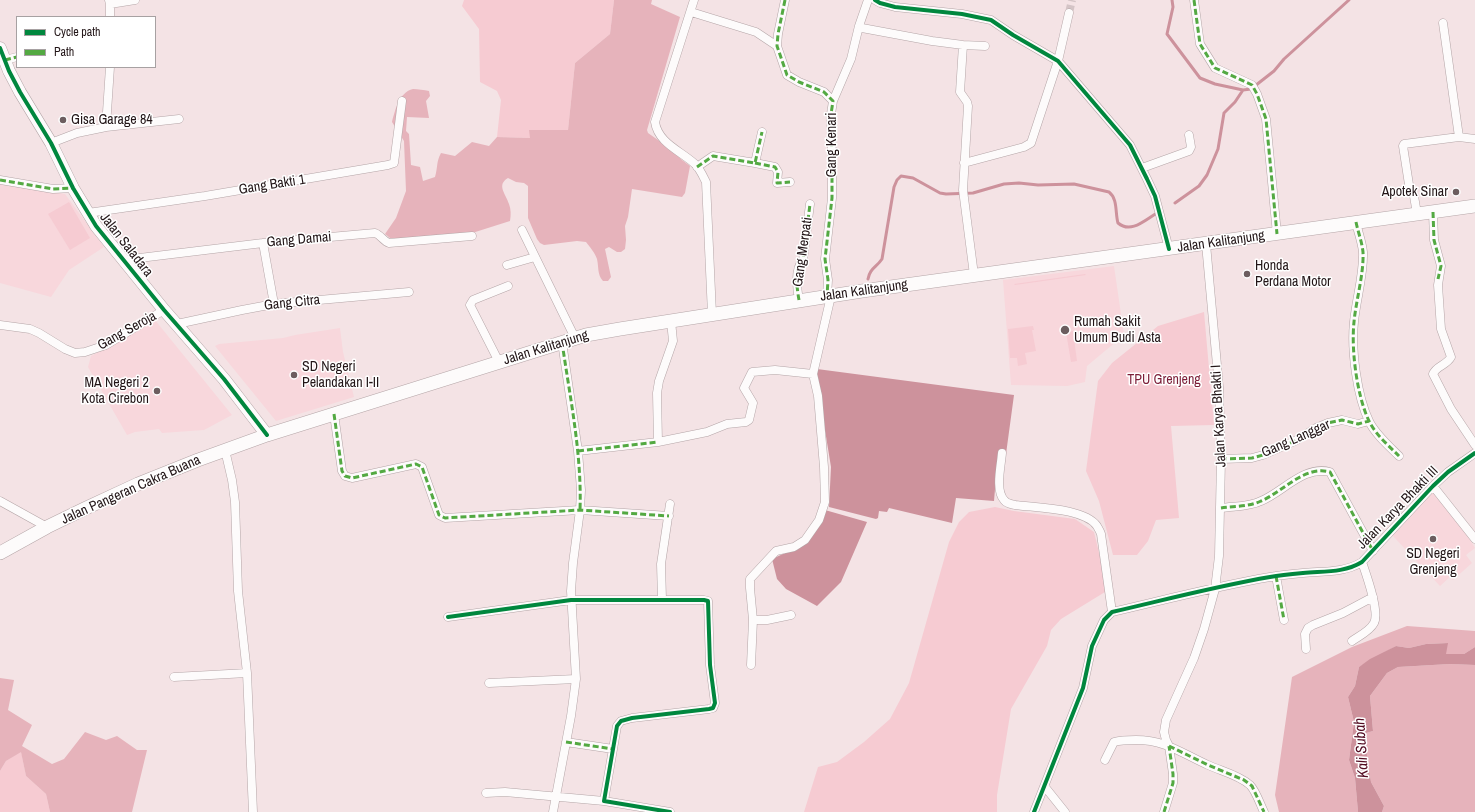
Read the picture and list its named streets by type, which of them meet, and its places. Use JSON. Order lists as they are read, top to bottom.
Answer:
{
  "streets": {
    "main road": ["Jalan Kalitanjung", "Jalan Pangeran Cakra Buana"],
    "street": [
      "Gang Kenari",
      "Gang Bakti 1",
      "Gang Damai",
      "Jalan Saladara",
      "Gang Merpati",
      "Gang Citra",
      "Gang Seroja",
      "Jalan Karya Bhakti I",
      "Gang Langgar",
      "Jalan Karya Bhakti III"
    ]
  },
  "crossings": [
    ["Gang Kenari", "Jalan Kalitanjung"],
    ["Gang Bakti 1", "Jalan Saladara"],
    ["Gang Damai", "Jalan Saladara"],
    ["Jalan Kalitanjung", "Jalan Saladara"],
    ["Jalan Kalitanjung", "Gang Merpati"],
    ["Jalan Kalitanjung", "Jalan Karya Bhakti I"],
    ["Jalan Kalitanjung", "Jalan Pangeran Cakra Buana"],
    ["Jalan Saladara", "Gang Citra"],
    ["Jalan Saladara", "Gang Seroja"],
    ["Jalan Saladara", "Jalan Pangeran Cakra Buana"],
    ["Jalan Karya Bhakti I", "Gang Langgar"],
    ["Jalan Karya Bhakti I", "Jalan Karya Bhakti III"]
  ],
  "water": ["Kali Subah"],
  "parks": ["TPU Grenjeng"],
  "places": [
    "Gisa Garage 84",
    "Apotek Sinar",
    "Honda Perdana Motor",
    "Rumah Sakit Umum Budi Asta",
    "SD Negeri Pelandakan I-II",
    "MA Negeri 2 Kota Cirebon",
    "SD Negeri Grenjeng"
  ],
  "legend": ["Cycle path", "Path"]
}
